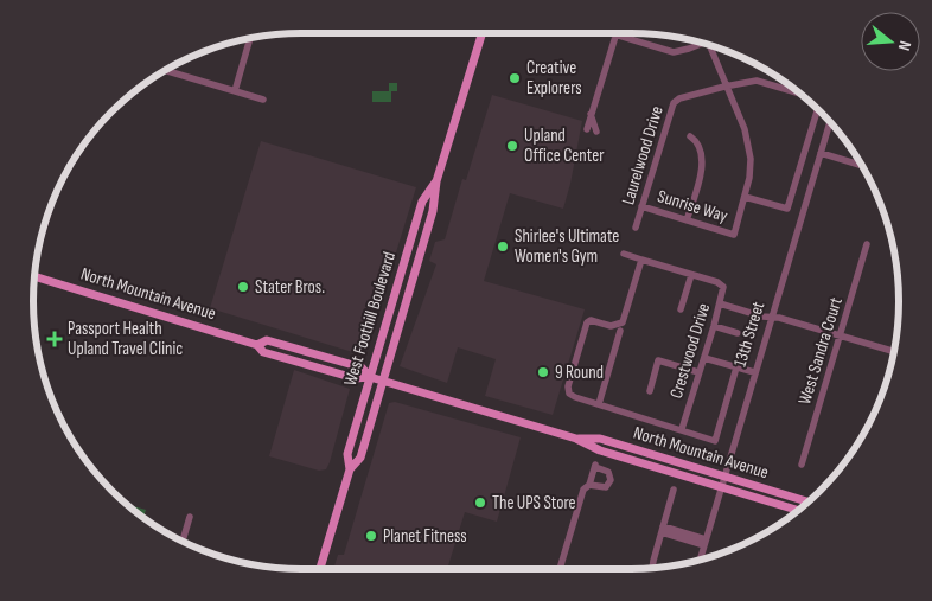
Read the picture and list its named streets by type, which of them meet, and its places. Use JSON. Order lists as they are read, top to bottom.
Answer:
{
  "streets": {
    "main road": ["North Mountain Avenue", "West Foothill Boulevard"],
    "street": [
      "Laurelwood Drive",
      "Sunrise Way",
      "13th Street",
      "Crestwood Drive",
      "West Sandra Court"
    ]
  },
  "crossings": [
    ["Laurelwood Drive", "Sunrise Way"],
    ["North Mountain Avenue", "West Foothill Boulevard"],
    ["North Mountain Avenue", "13th Street"]
  ],
  "places": {
    "other": [
      "Creative Explorers",
      "Upland Office Center",
      "Shirlee's Ultimate Women's Gym",
      "Stater Bros.",
      "9 Round",
      "The UPS Store",
      "Planet Fitness"
    ],
    "health": ["Passport Health Upland Travel Clinic"]
  },
  "north": "right"
}
